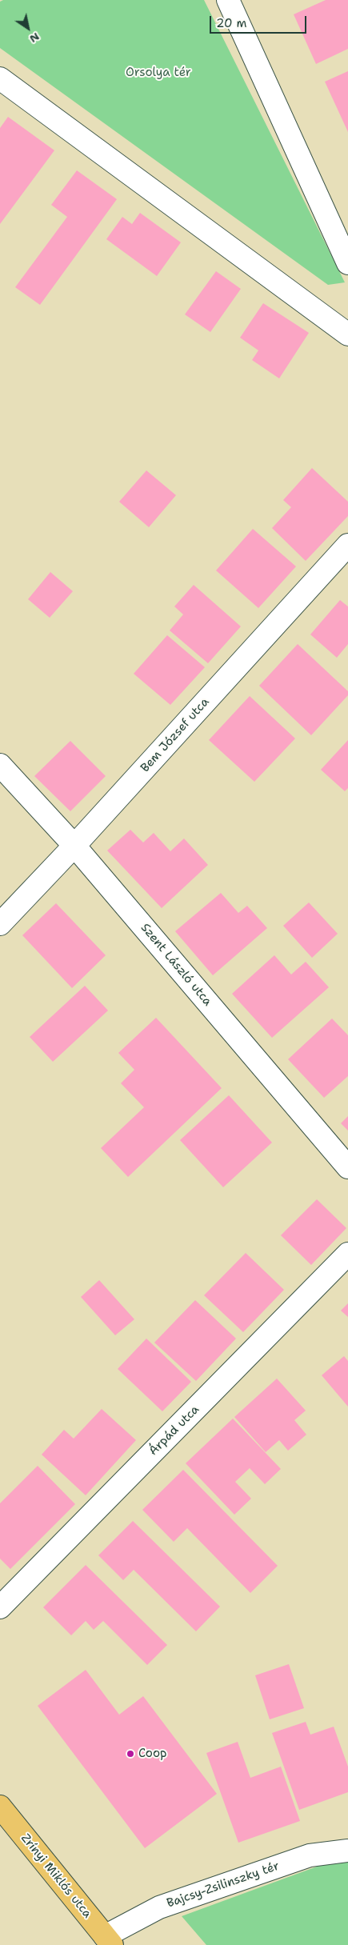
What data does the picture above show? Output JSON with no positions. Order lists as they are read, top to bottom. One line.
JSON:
{"streets":{"main road":["Zrínyi Miklós utca"],"street":["Bem József utca","Szent László utca","Árpád utca","Bajcsy-Zsilinszky tér"]},"crossings":[["Bem József utca","Szent László utca"],["Zrínyi Miklós utca","Bajcsy-Zsilinszky tér"]],"parks":["Orsolya tér"],"places":["Coop"],"scale_bar":"20 m","north":"bottom right"}
